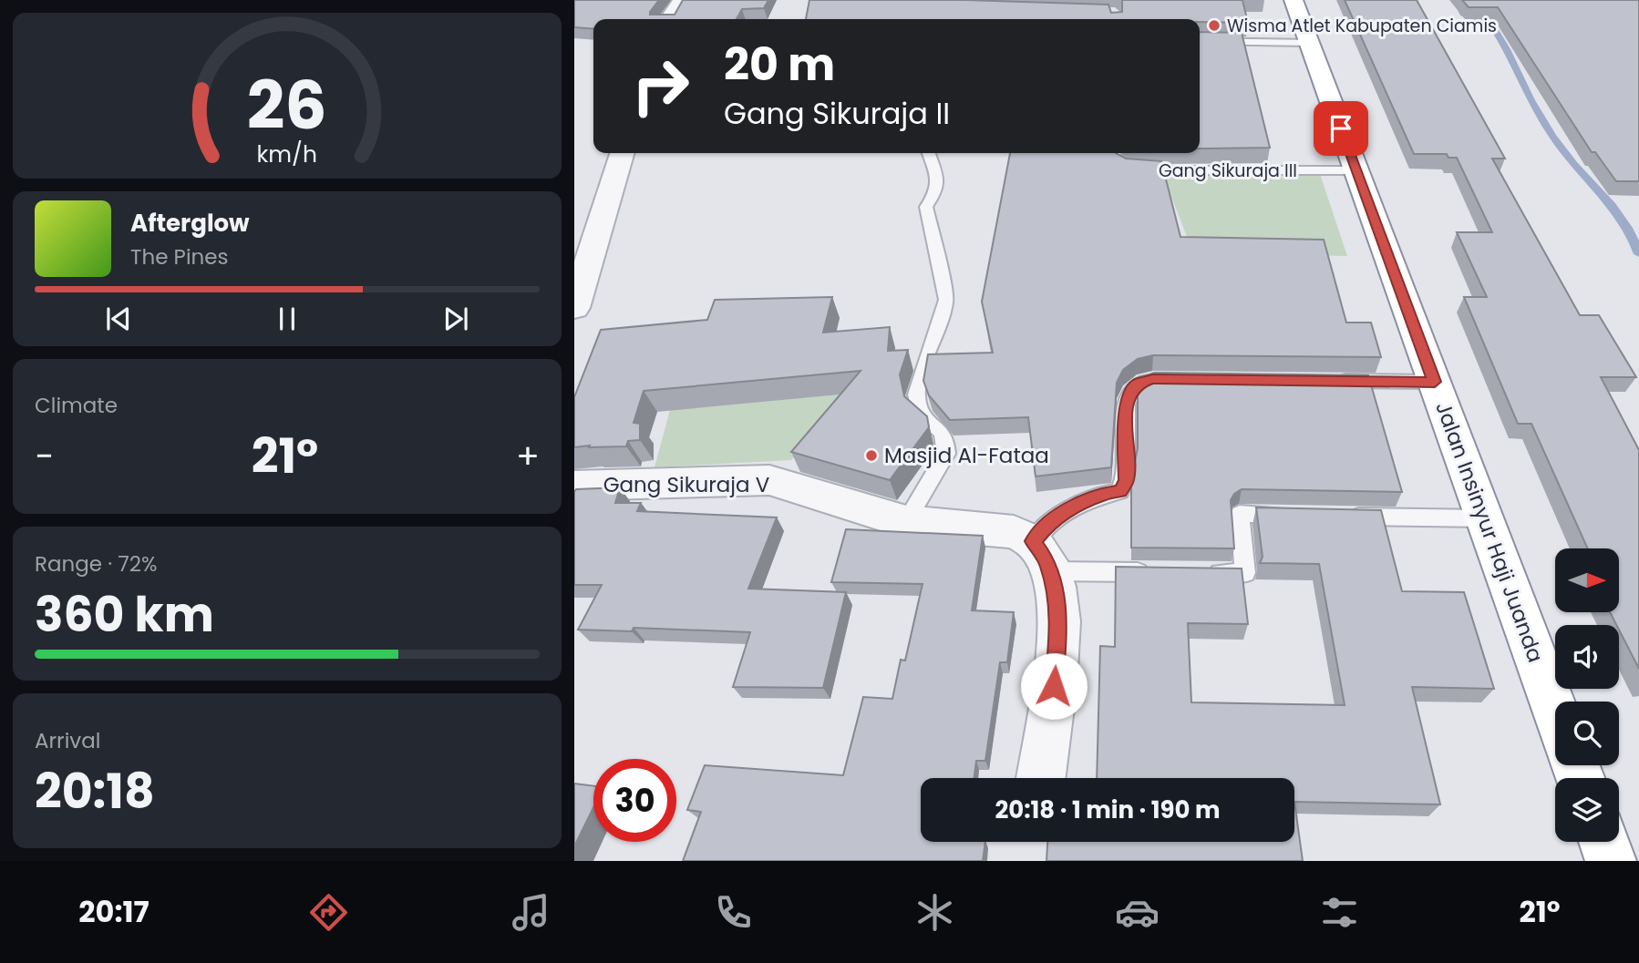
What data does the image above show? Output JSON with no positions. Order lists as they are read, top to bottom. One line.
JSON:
{"streets":{"highway":["Jalan Insinyur Haji Juanda"],"street":["Gang Sikuraja V"],"lane":["Gang Sikuraja III"]},"crossings":[["Gang Sikuraja III","Jalan Insinyur Haji Juanda"]],"places":["Wisma Atlet Kabupaten Ciamis","Masjid Al-Fataa"],"north":"right","page":{"turn":["20 m","Gang Sikuraja II"],"song":["Afterglow","The Pines"],"tile":["Climate",["Range · 72%","360 km"],["Arrival","20:18"]],"heat":["−","21°","+"],"limit":"30","trip":"20:18 · 1 min · 190 m","tabs":["20:17","21°"],"gauge":["26","km/h"]}}
